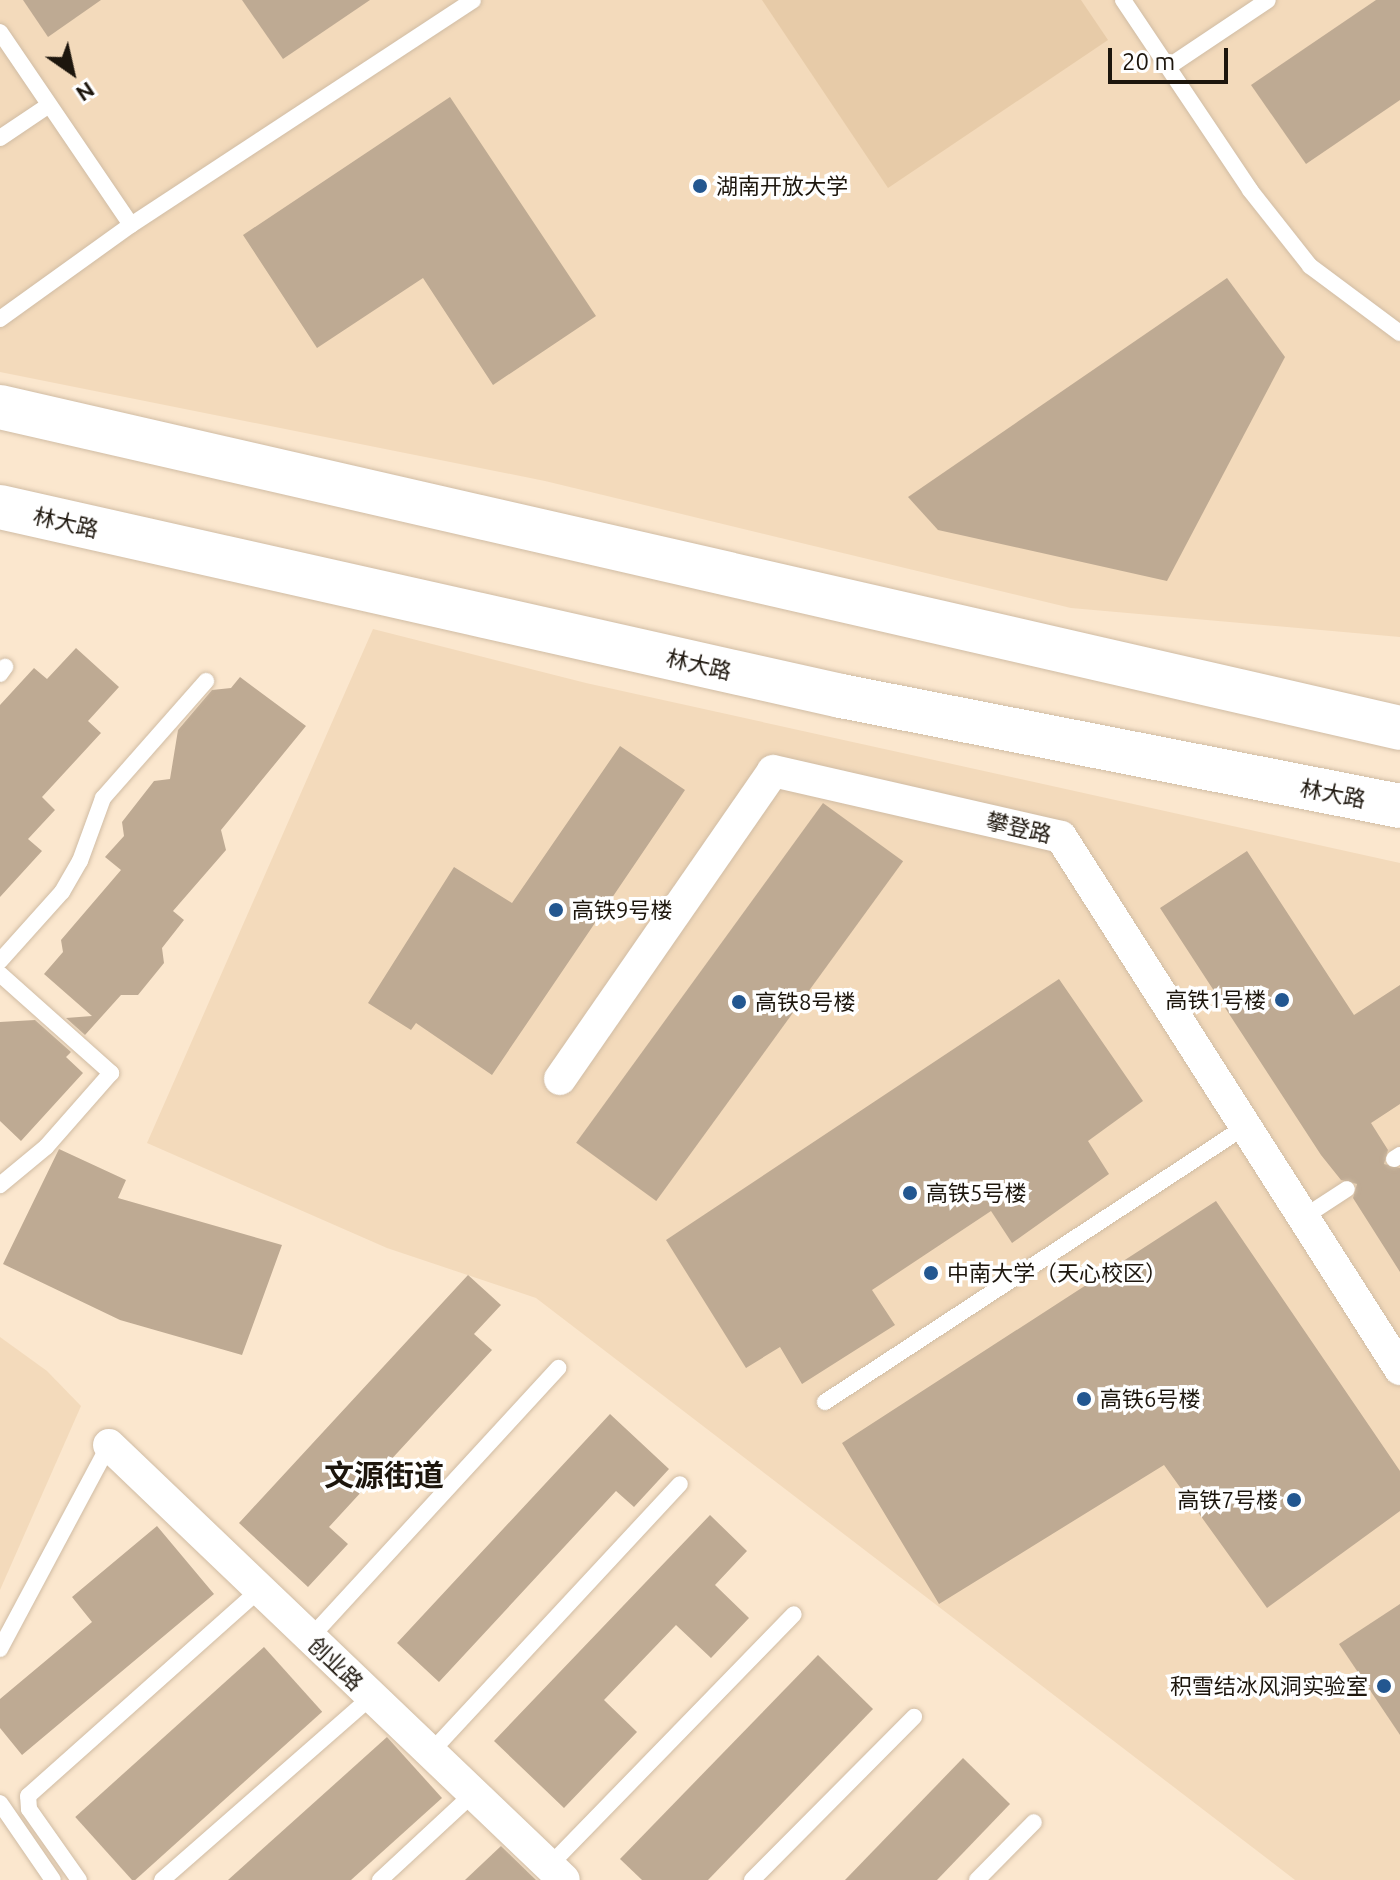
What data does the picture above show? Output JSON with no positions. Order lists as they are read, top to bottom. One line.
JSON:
{"streets":{"main road":["林大路"],"street":["攀登路","创业路"]},"districts":["文源街道"],"places":["湖南开放大学","高铁9号楼","高铁1号楼","高铁8号楼","高铁5号楼","中南大学（天心校区）","高铁6号楼","高铁7号楼","积雪结冰风洞实验室"],"scale_bar":"20 m","north":"bottom right"}
